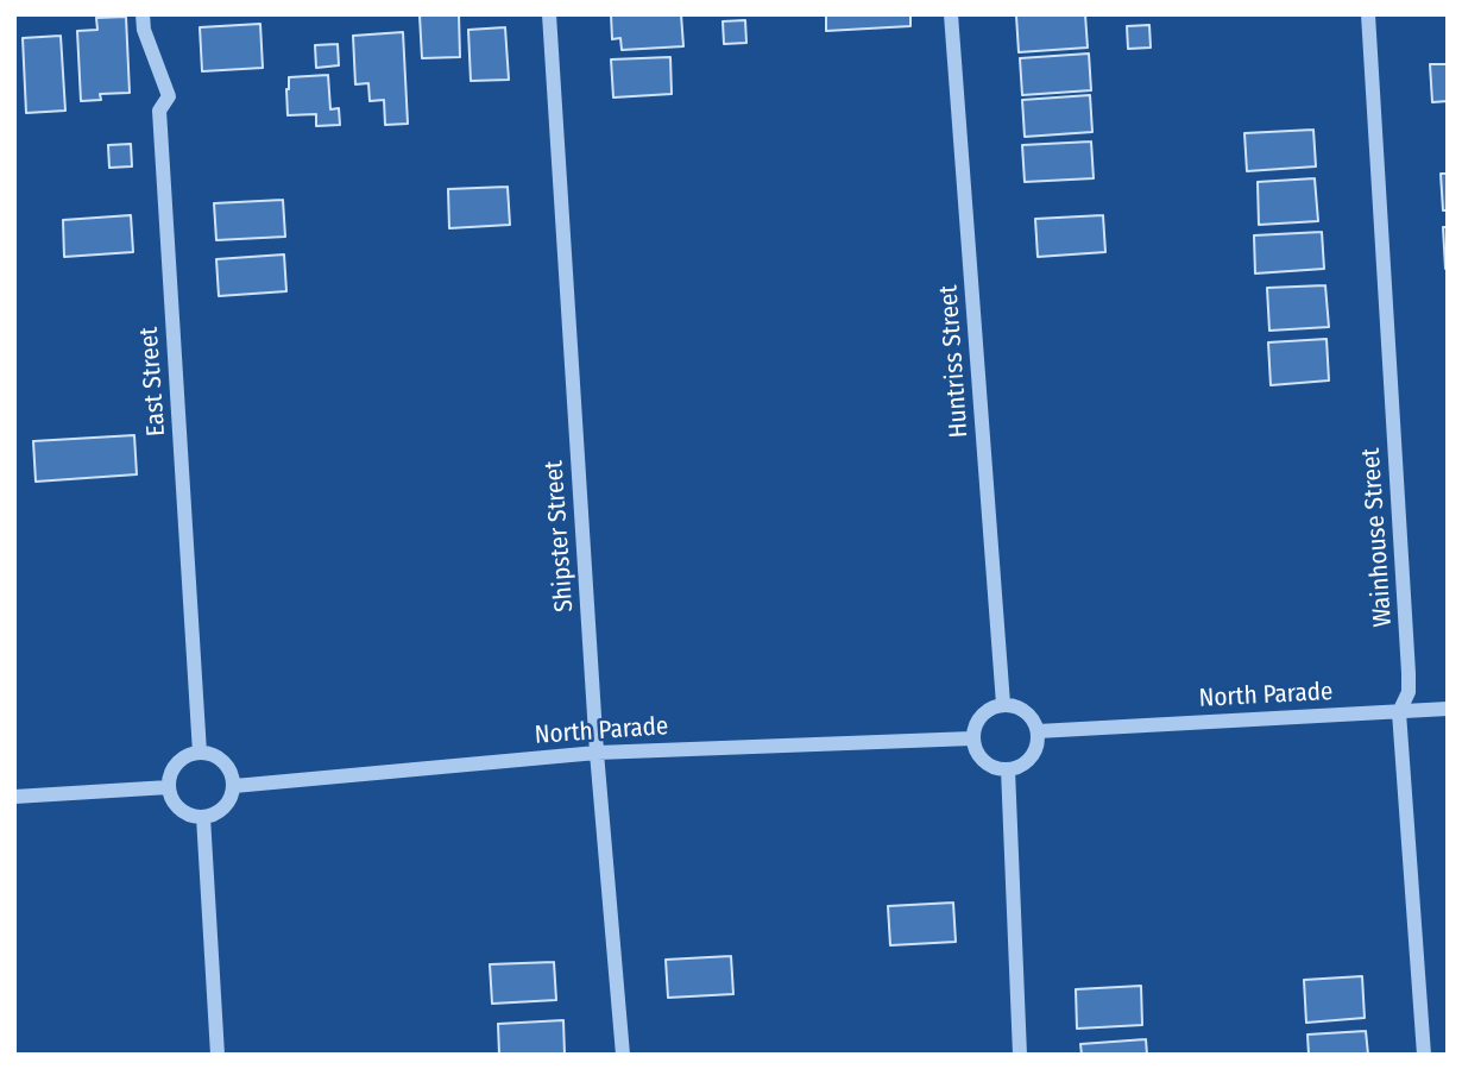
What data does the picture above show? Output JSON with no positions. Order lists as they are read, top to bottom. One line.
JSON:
{"streets":{"street":["Huntriss Street","East Street","Shipster Street","Wainhouse Street","North Parade"]},"crossings":[["Huntriss Street","North Parade"],["East Street","North Parade"],["Shipster Street","North Parade"],["Wainhouse Street","North Parade"]]}
